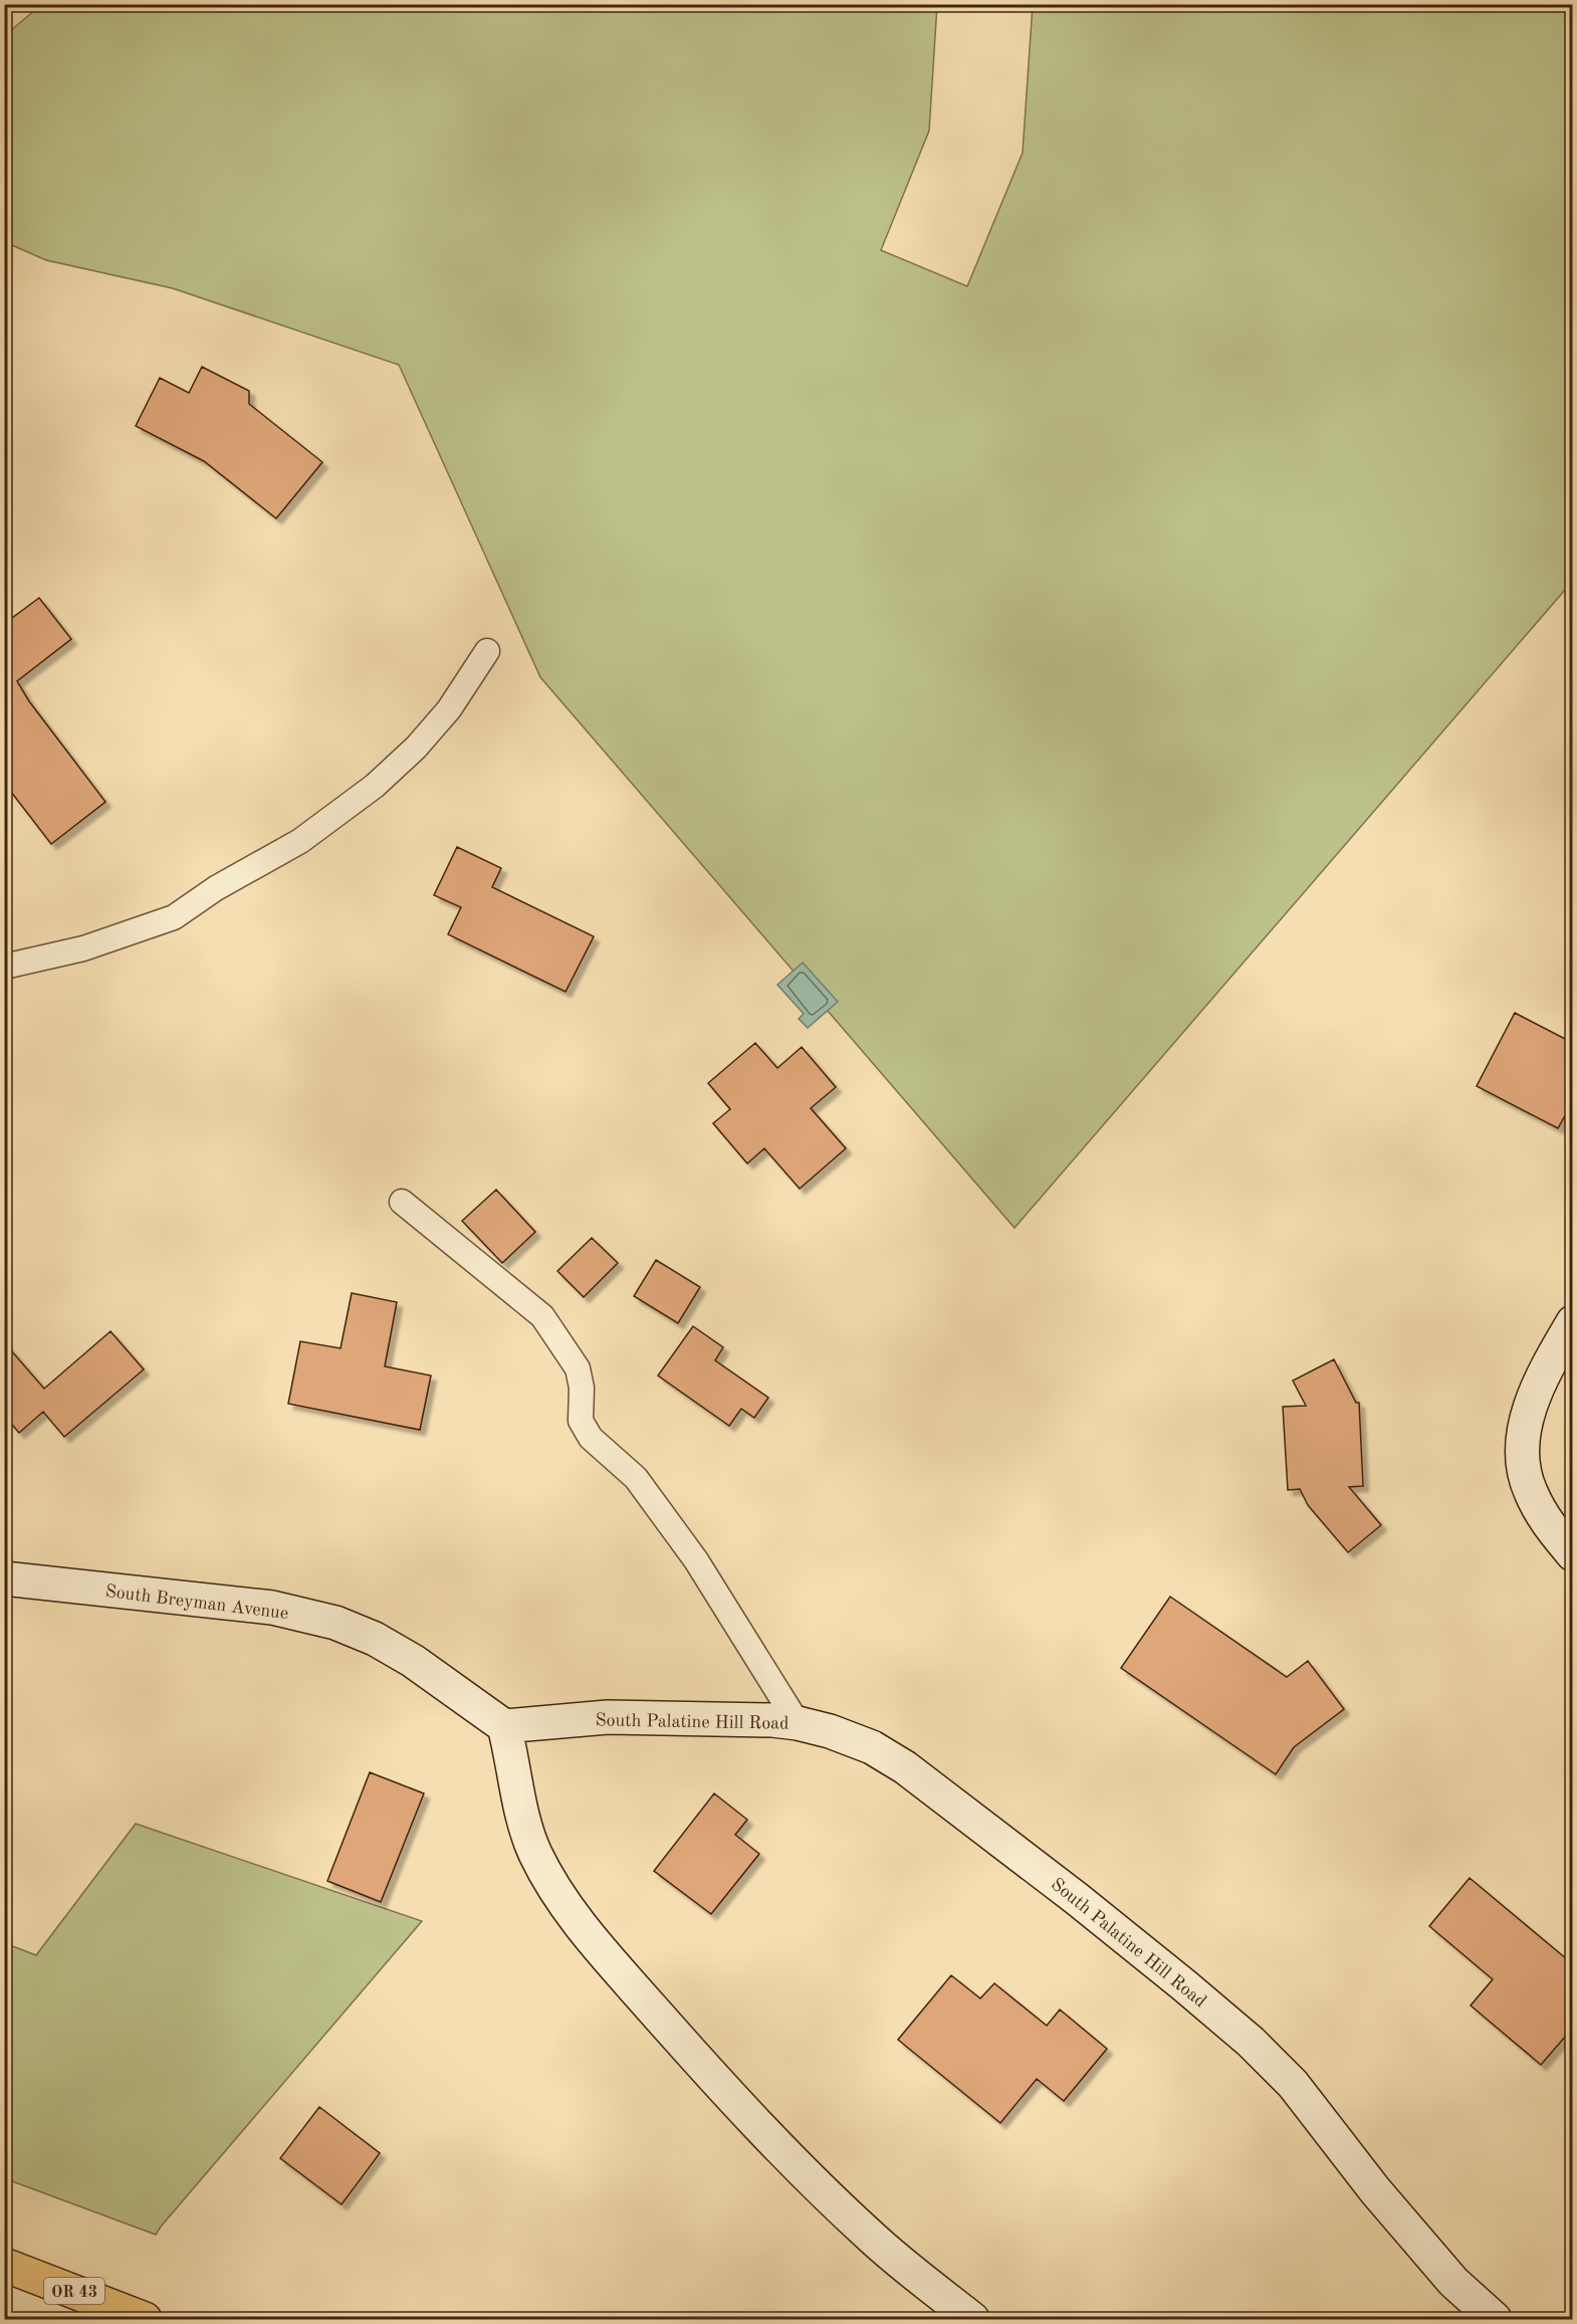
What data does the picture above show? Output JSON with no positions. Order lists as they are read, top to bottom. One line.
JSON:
{"streets":{"main road":["OR 43"],"street":["South Breyman Avenue","South Palatine Hill Road"]},"crossings":[["South Breyman Avenue","South Palatine Hill Road"]]}
